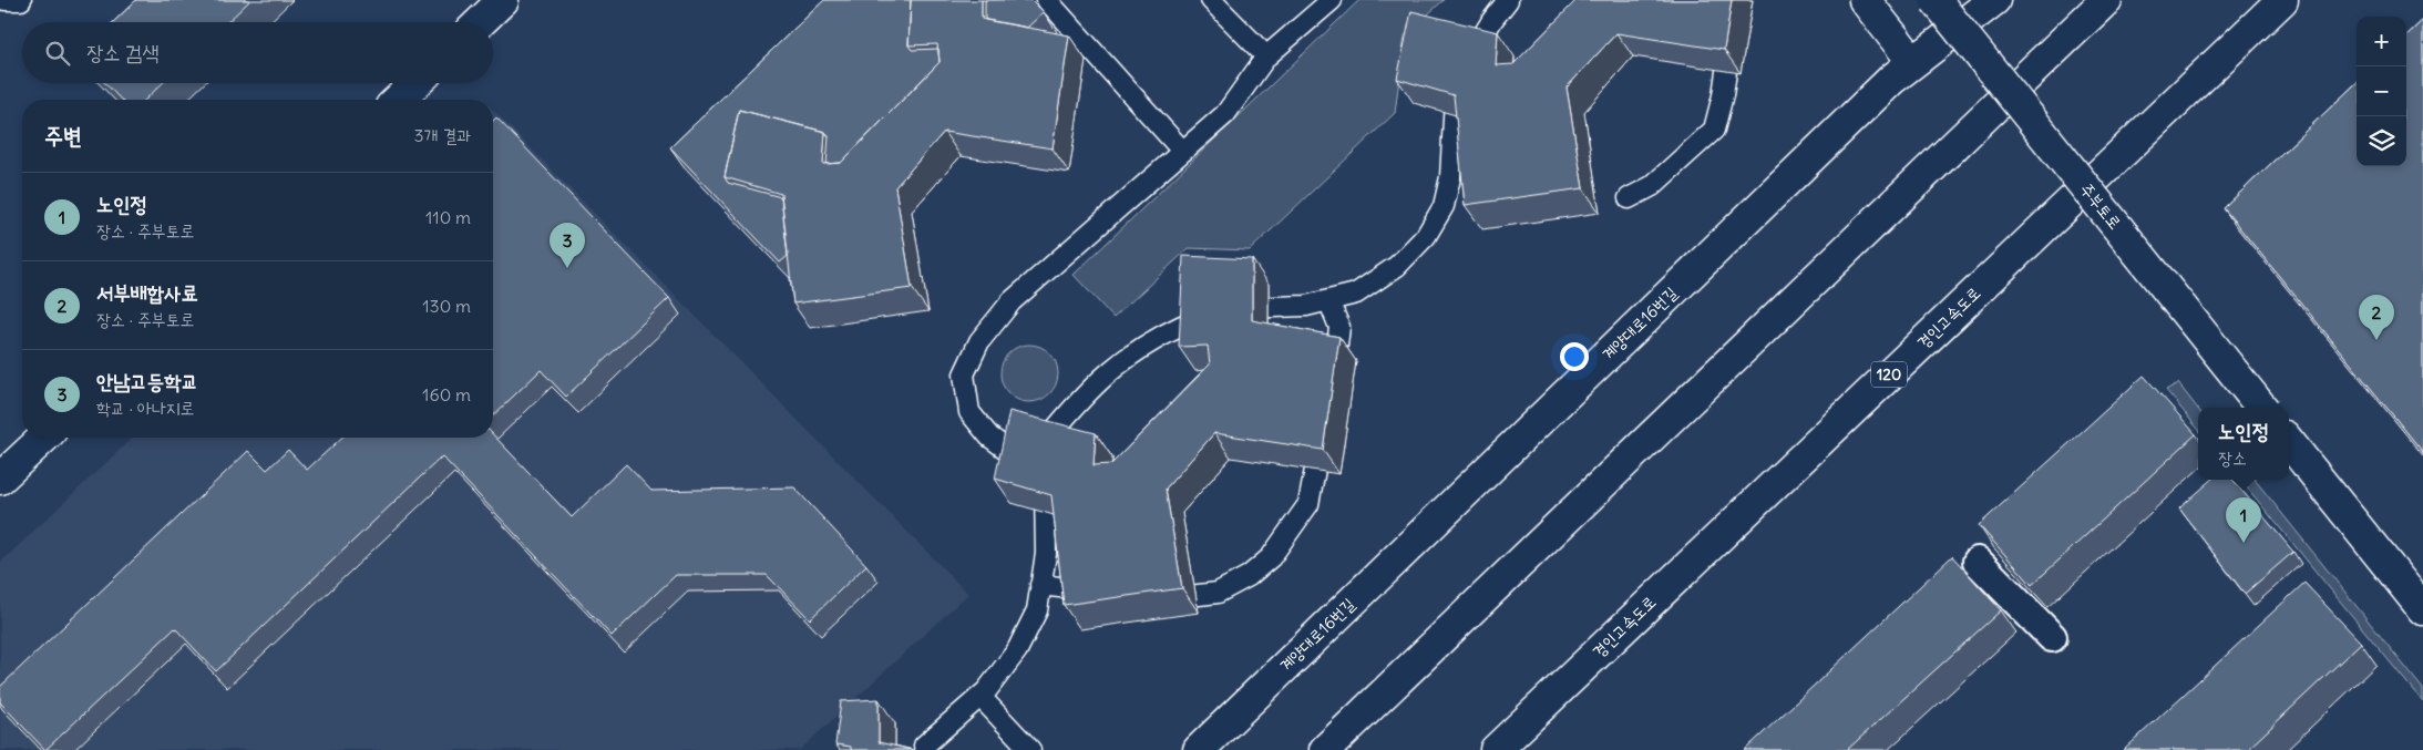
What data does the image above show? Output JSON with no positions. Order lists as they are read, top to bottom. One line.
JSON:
{"streets":{"main road":["주부토로","경인고속도로","계양대로16번길","120"]},"page":{"map_buttons":["+","−"],"search":"장소 검색","heading":["주변","3개 결과"],"list":[{"mark":"1","name":"노인정","note":"장소 · 주부토로","value":"110 m"},{"mark":"2","name":"서부배합사료","note":"장소 · 주부토로","value":"130 m"},{"mark":"3","name":"안남고등학교","note":"학교 · 아나지로","value":"160 m"}],"pins":["3","2","1"],"popup":["노인정","장소"]}}
